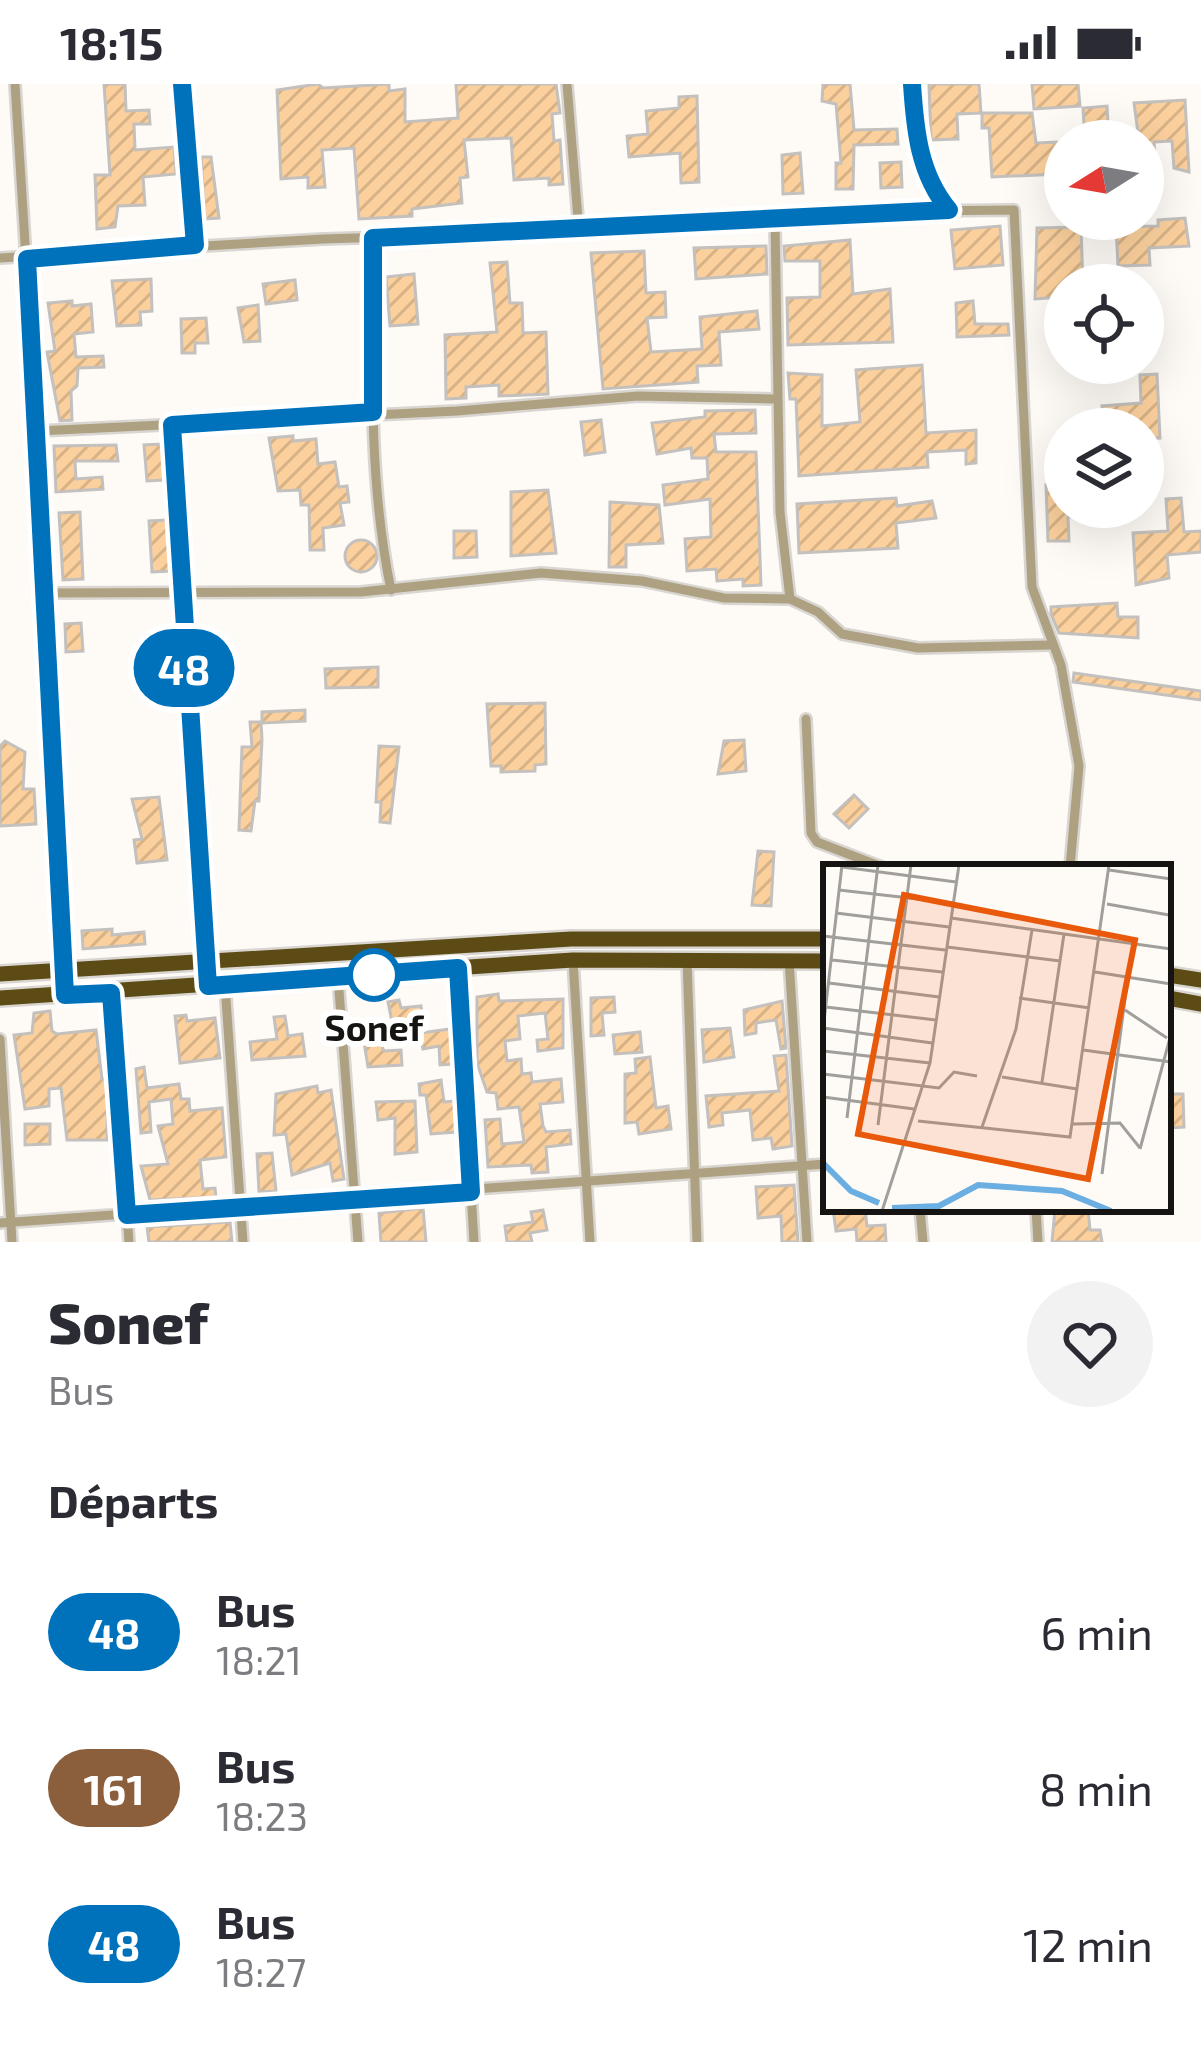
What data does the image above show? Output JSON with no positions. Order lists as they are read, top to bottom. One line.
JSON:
{"places":["Sonef"],"lines":["bus line 48"],"north":"left","page":{"status":"18:15","on_map":"48","heading":[["Sonef","Bus"],"Départs"],"list":[{"mark":"48","name":"Bus","note":"18:21","value":"6 min"},{"mark":"161","name":"Bus","note":"18:23","value":"8 min"},{"mark":"48","name":"Bus","note":"18:27","value":"12 min"}]}}
